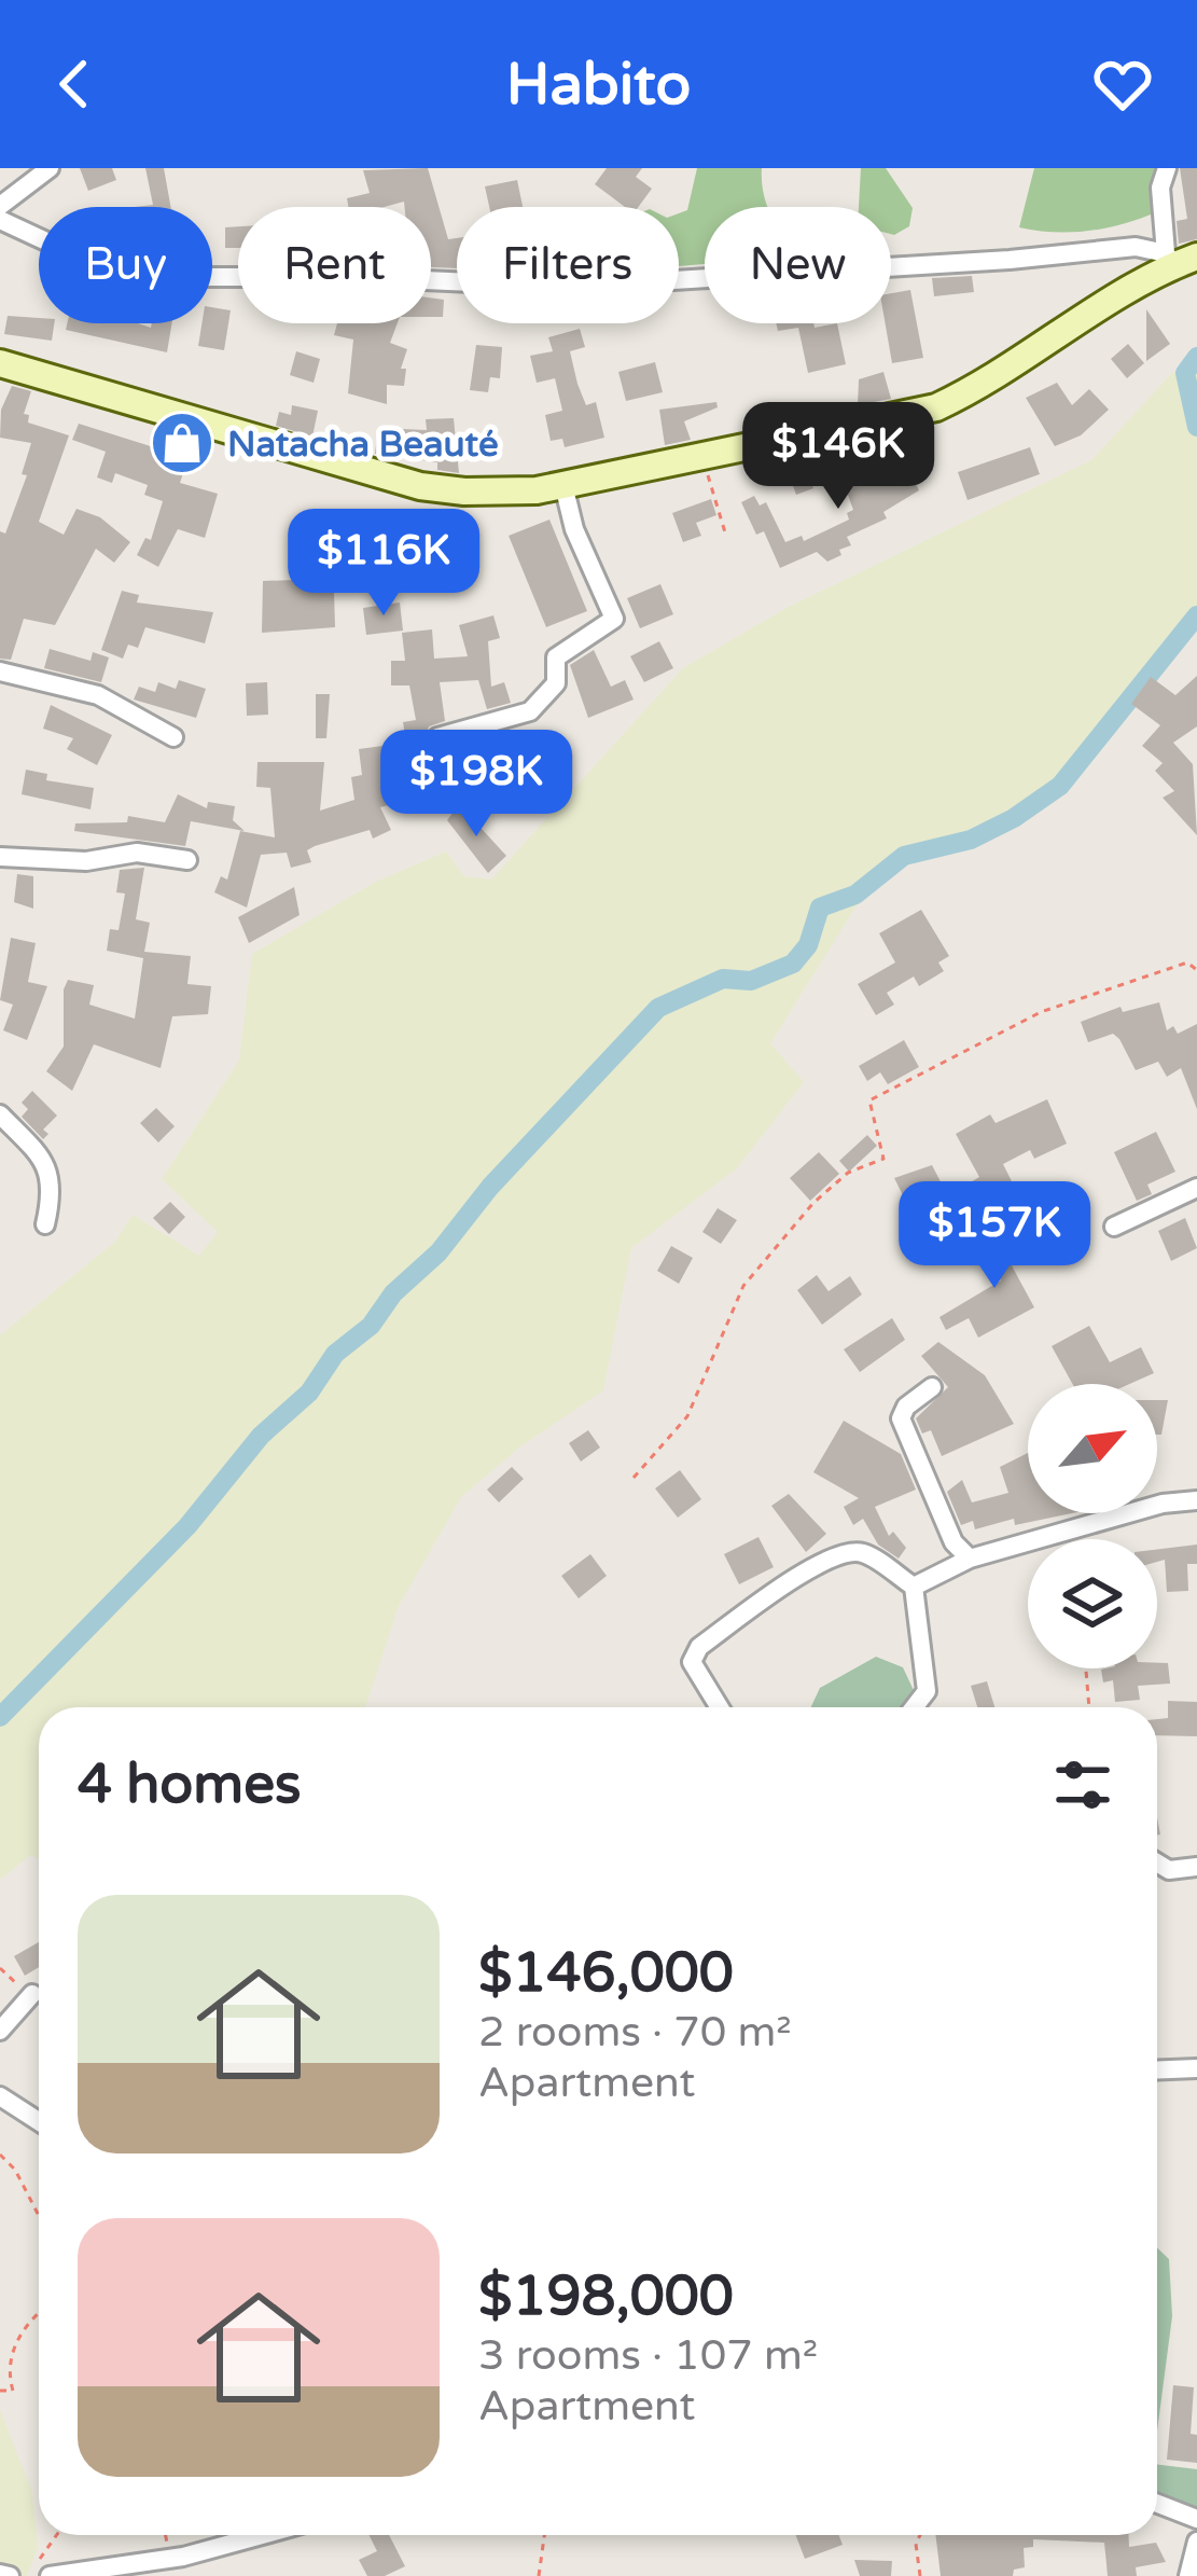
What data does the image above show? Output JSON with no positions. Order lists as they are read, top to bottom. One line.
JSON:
{"places":{"shop":["Natacha Beauté"]},"north":"top right","page":{"header":"Habito","chip":["Buy","Rent","Filters","New"],"price":["$146K","$116K","$198K","$157K"],"heading":"4 homes","list":[{"name":"$146,000","note":"2 rooms · 70 m² · Apartment"},{"name":"$198,000","note":"3 rooms · 107 m² · Apartment"}]}}
